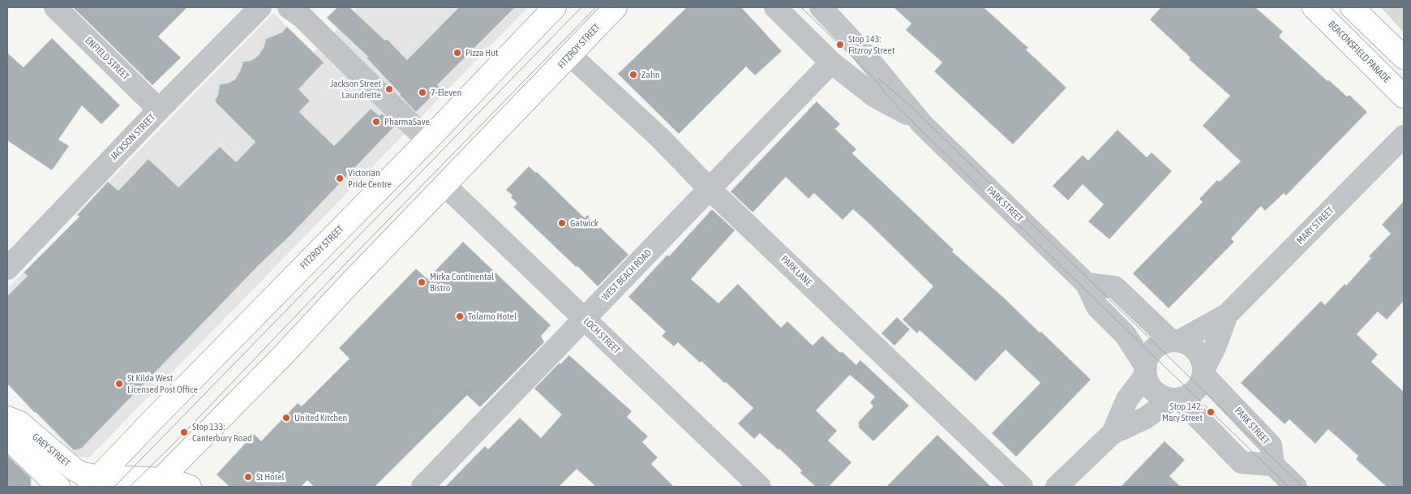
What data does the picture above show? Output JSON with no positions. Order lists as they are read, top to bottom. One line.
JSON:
{"streets":{"main road":["FITZROY STREET","BEACONSFIELD PARADE","GREY STREET"],"street":["ENFIELD STREET","JACKSON STREET","PARK STREET","MARY STREET","PARK LANE","WEST BEACH ROAD","LOCH STREET"]},"crossings":[["FITZROY STREET","PARK LANE"],["FITZROY STREET","LOCH STREET"],["FITZROY STREET","GREY STREET"],["ENFIELD STREET","JACKSON STREET"],["PARK STREET","MARY STREET"],["PARK STREET","WEST BEACH ROAD"],["PARK LANE","WEST BEACH ROAD"],["WEST BEACH ROAD","LOCH STREET"]],"places":["Stop 143: Fitzroy Street","Pizza Hut","Zahn","Jackson Street Laundrette","7-Eleven","PharmaSave","Victorian Pride Centre","Gatwick","Mirka Continental Bistro","Tolarno Hotel","St Kilda West Licensed Post Office","Stop 142: Mary Street","United Kitchen","Stop 133: Canterbury Road","St Hotel"]}
